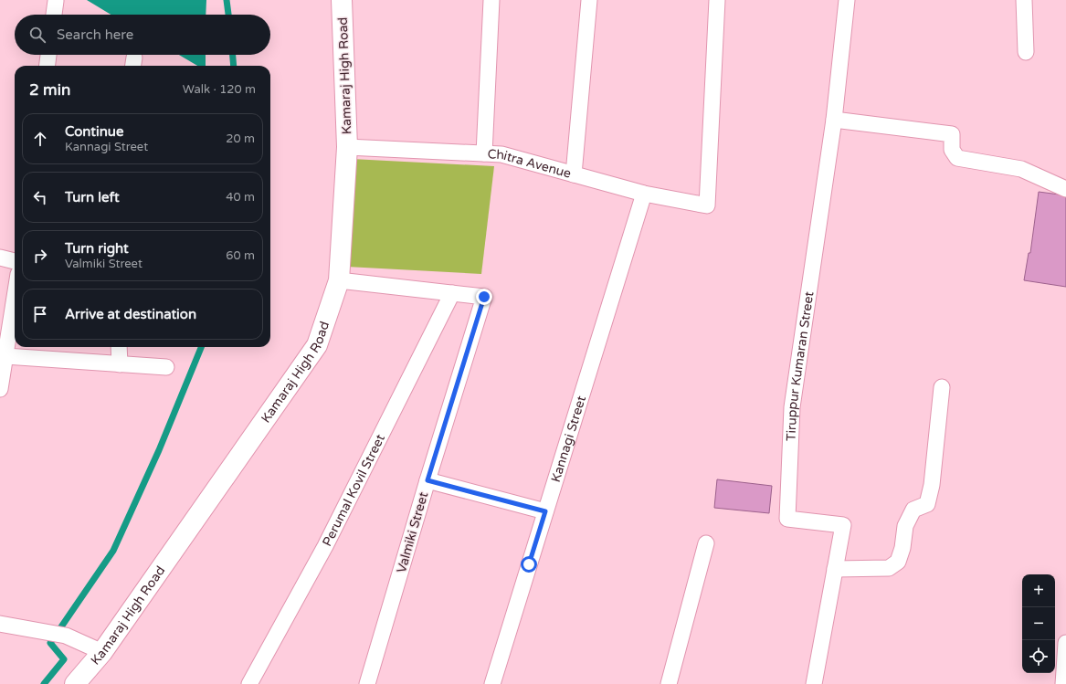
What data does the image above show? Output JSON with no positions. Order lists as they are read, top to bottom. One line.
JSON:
{"streets":{"street":["Kamaraj High Road","Chitra Avenue","Tiruppur Kumaran Street","Kannagi Street","Perumal Kovil Street","Valmiki Street"]},"crossings":[["Kamaraj High Road","Chitra Avenue"],["Chitra Avenue","Kannagi Street"],["Perumal Kovil Street","Valmiki Street"]],"page":{"search":"Search here","heading":["2 min","Walk · 120 m"],"list":[["Continue","Kannagi Street","20 m"],["Turn left","40 m"],["Turn right","Valmiki Street","60 m"],"Arrive at destination"],"map_buttons":["+","−"]}}
